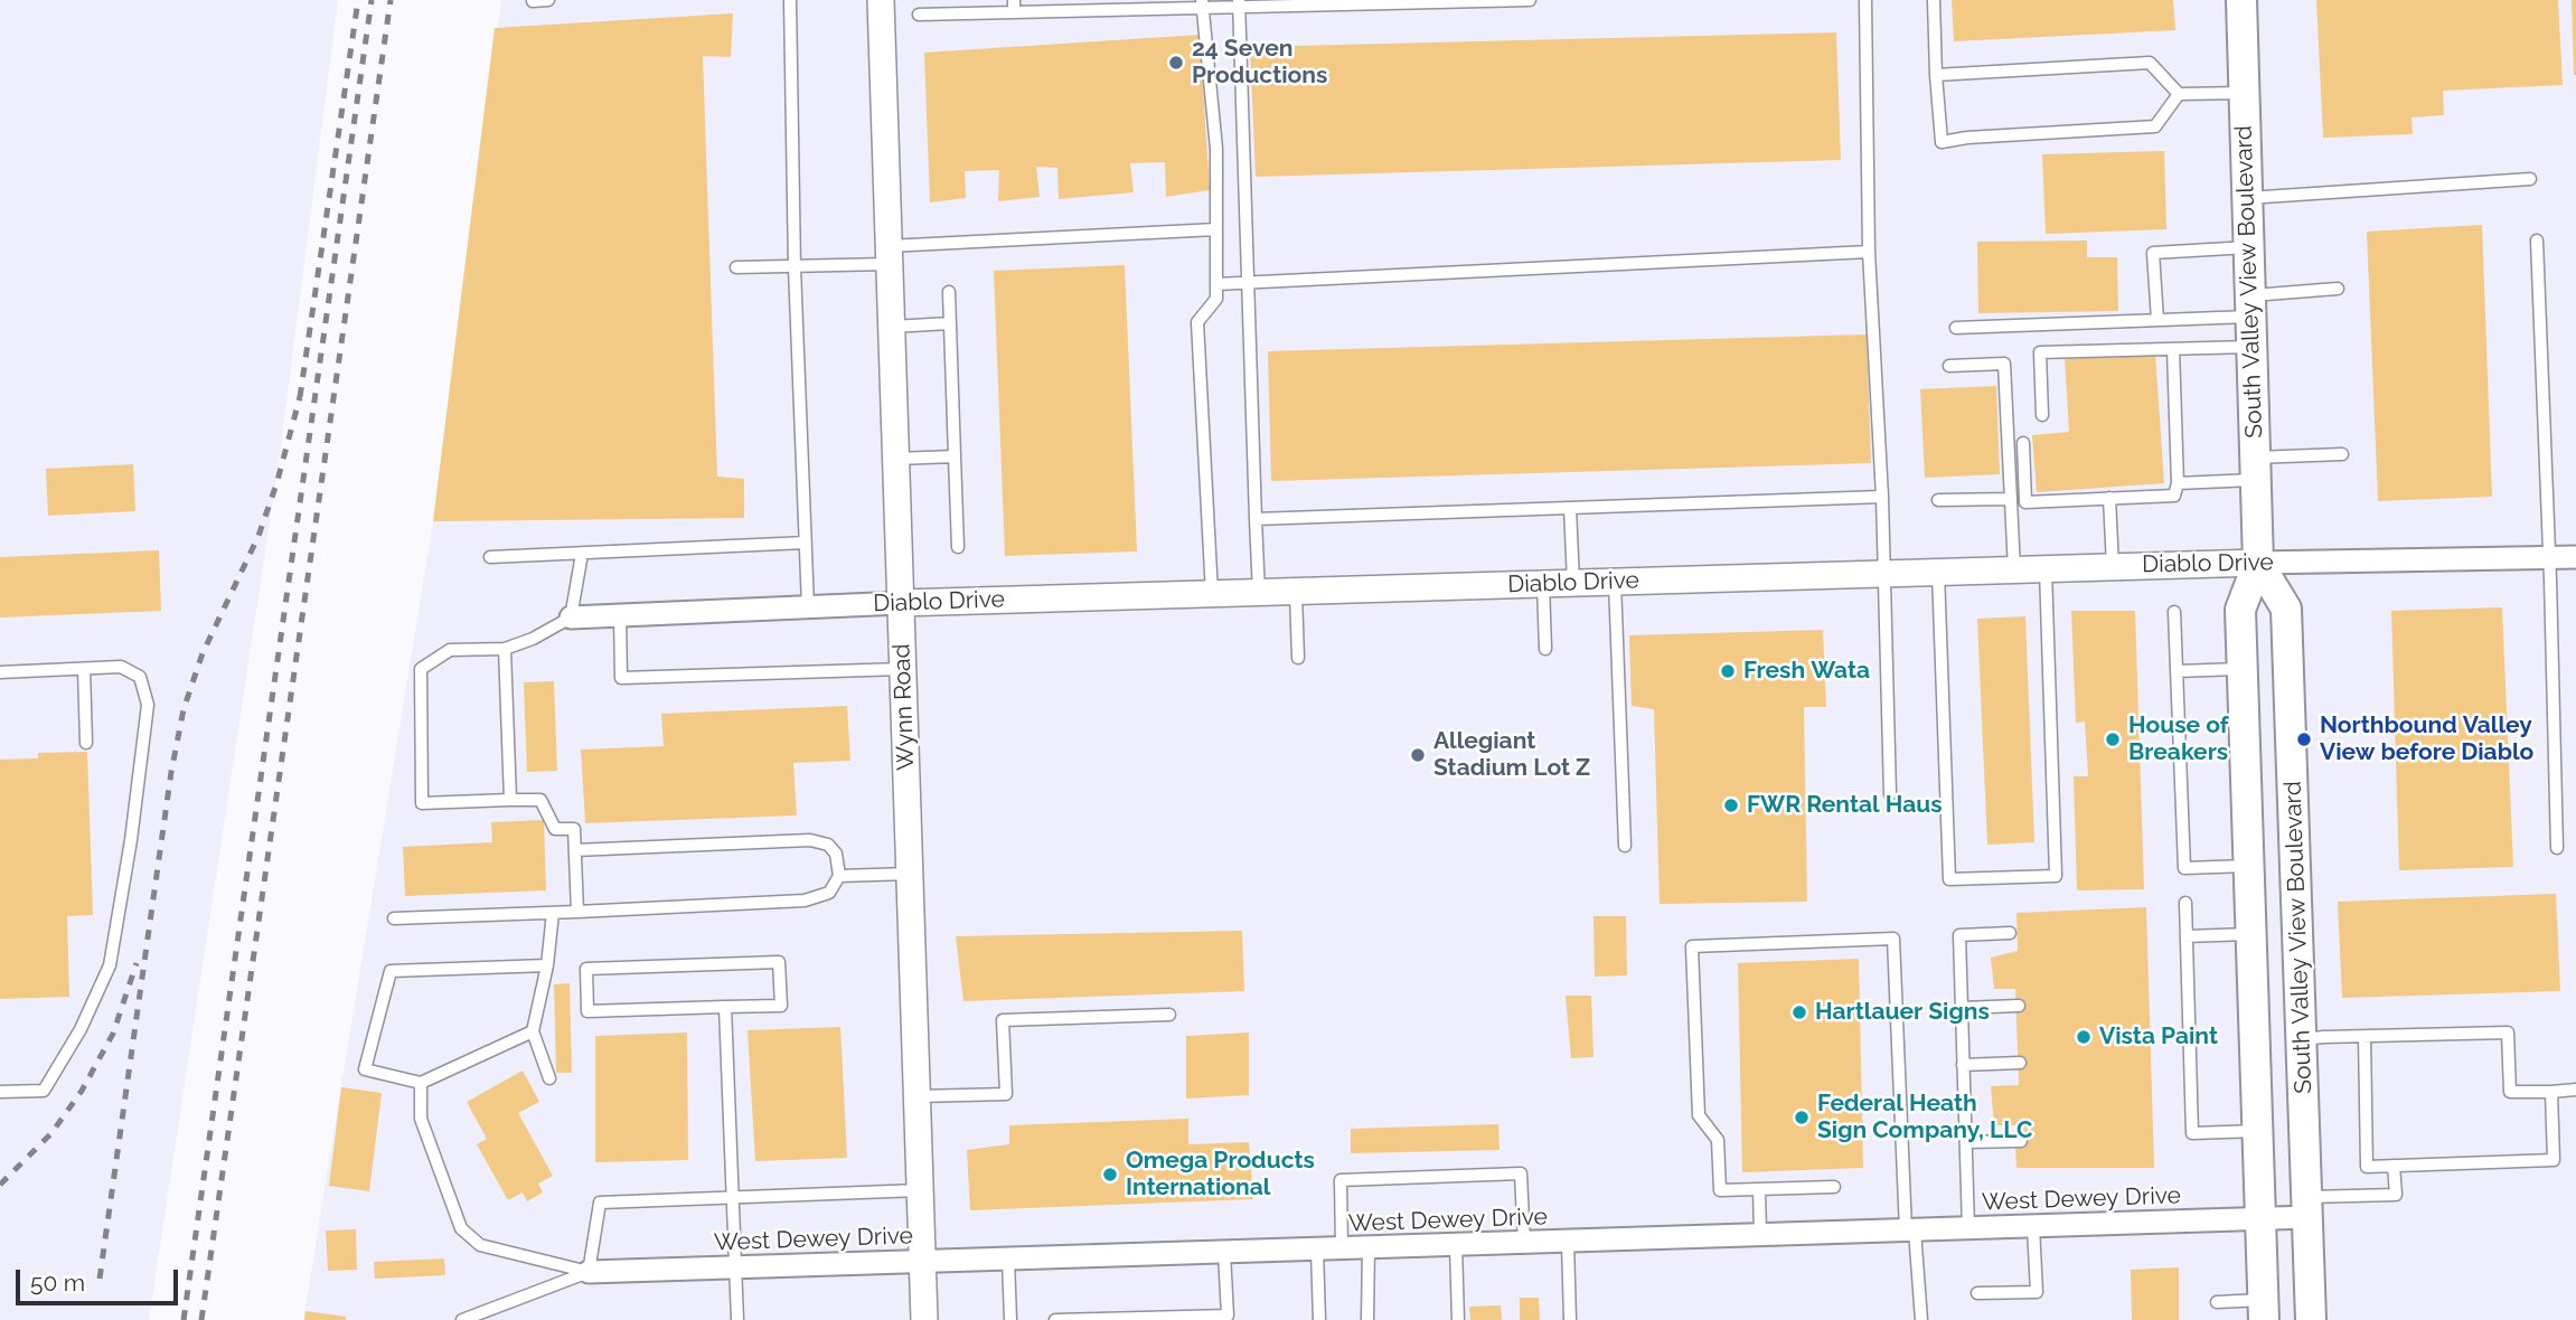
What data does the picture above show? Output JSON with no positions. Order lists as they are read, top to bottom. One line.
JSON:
{"streets":{"main road":["South Valley View Boulevard"],"street":["Diablo Drive","Wynn Road","West Dewey Drive"]},"crossings":[["South Valley View Boulevard","Diablo Drive"],["South Valley View Boulevard","West Dewey Drive"],["Diablo Drive","Wynn Road"],["Wynn Road","West Dewey Drive"]],"places":["24 Seven Productions","Fresh Wata","House of Breakers","Northbound Valley View before Diablo","Allegiant Stadium Lot Z","FWR Rental Haus","Hartlauer Signs","Vista Paint","Federal Heath Sign Company, LLC","Omega Products International"],"scale_bar":"50 m"}
